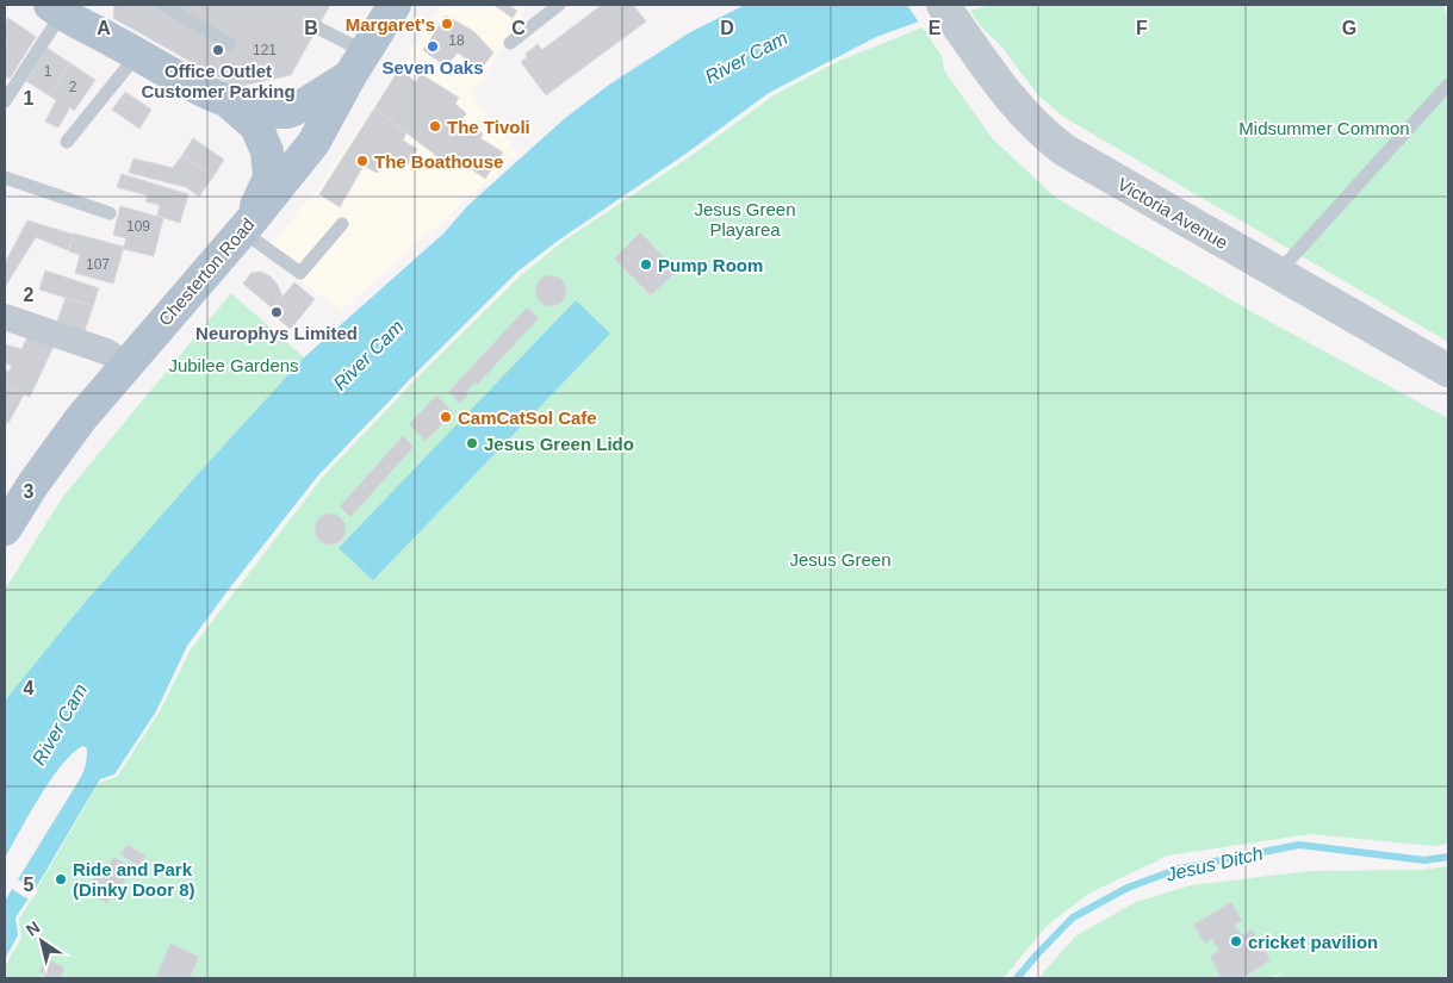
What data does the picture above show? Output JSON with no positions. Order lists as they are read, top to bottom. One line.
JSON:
{"streets":{"main road":["Chesterton Road"],"street":["Victoria Avenue"]},"water":["River Cam","Jesus Ditch"],"parks":["Midsummer Common","Jesus Green Playarea","Jubilee Gardens","Jesus Green"],"places":["Margaret's","Seven Oaks","Office Outlet Customer Parking","The Tivoli","The Boathouse","Pump Room","Neurophys Limited","CamCatSol Cafe","Jesus Green Lido","Ride and Park (Dinky Door 8)","cricket pavilion"],"house_numbers":["18","121","1","2","109","107"],"north":"top left","grid":{"columns":["A","B","C","D","E","F","G"],"rows":["1","2","3","4","5"]}}
